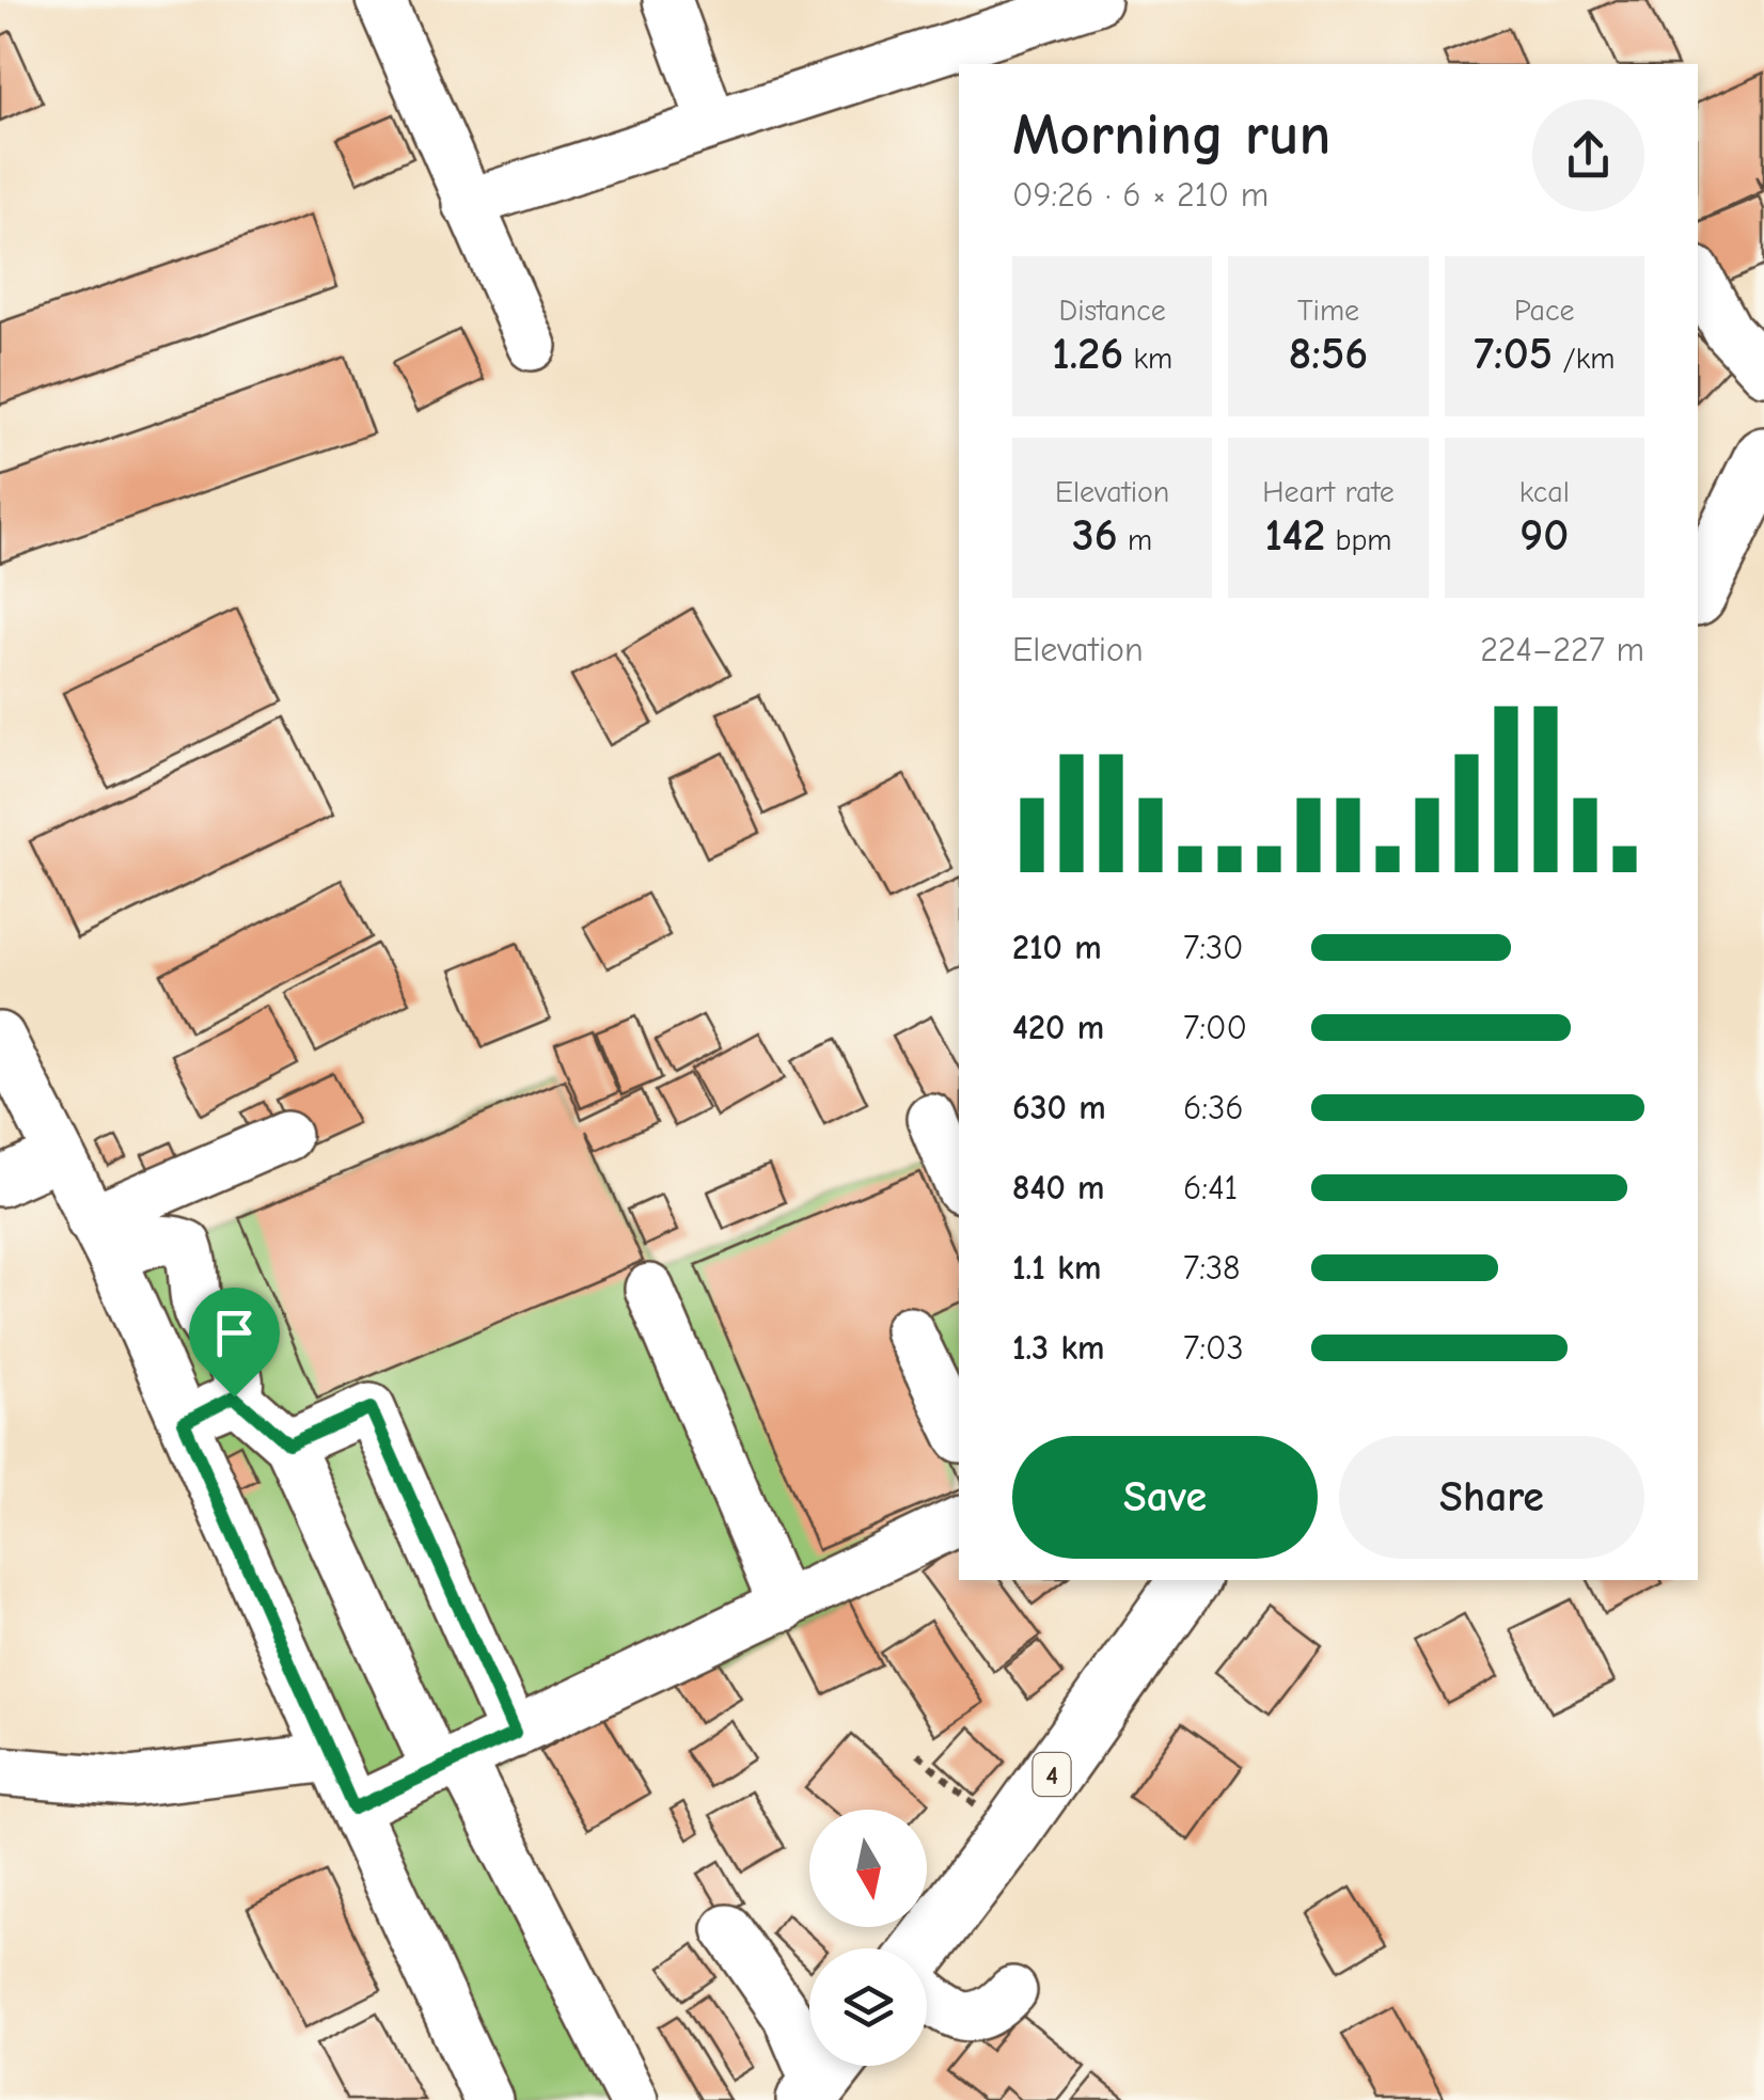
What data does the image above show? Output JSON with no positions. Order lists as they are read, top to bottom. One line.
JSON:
{"streets":{"highway":["4"]},"north":"bottom","page":{"heading":["Morning run","09:26 · 6 × 210 m"],"stats":[["Distance","1.26 km"],["Time","8:56"],["Pace","7:05 /km"],["Elevation","36 m"],["Heart rate","142 bpm"],["kcal","90"]],"chart":["Elevation","224–227 m"],"list":[{"name":"210 m","note":"7:30"},{"name":"420 m","note":"7:00"},{"name":"630 m","note":"6:36"},{"name":"840 m","note":"6:41"},{"name":"1.1 km","note":"7:38"},{"name":"1.3 km","note":"7:03"}],"buttons":["Save","Share"]}}
